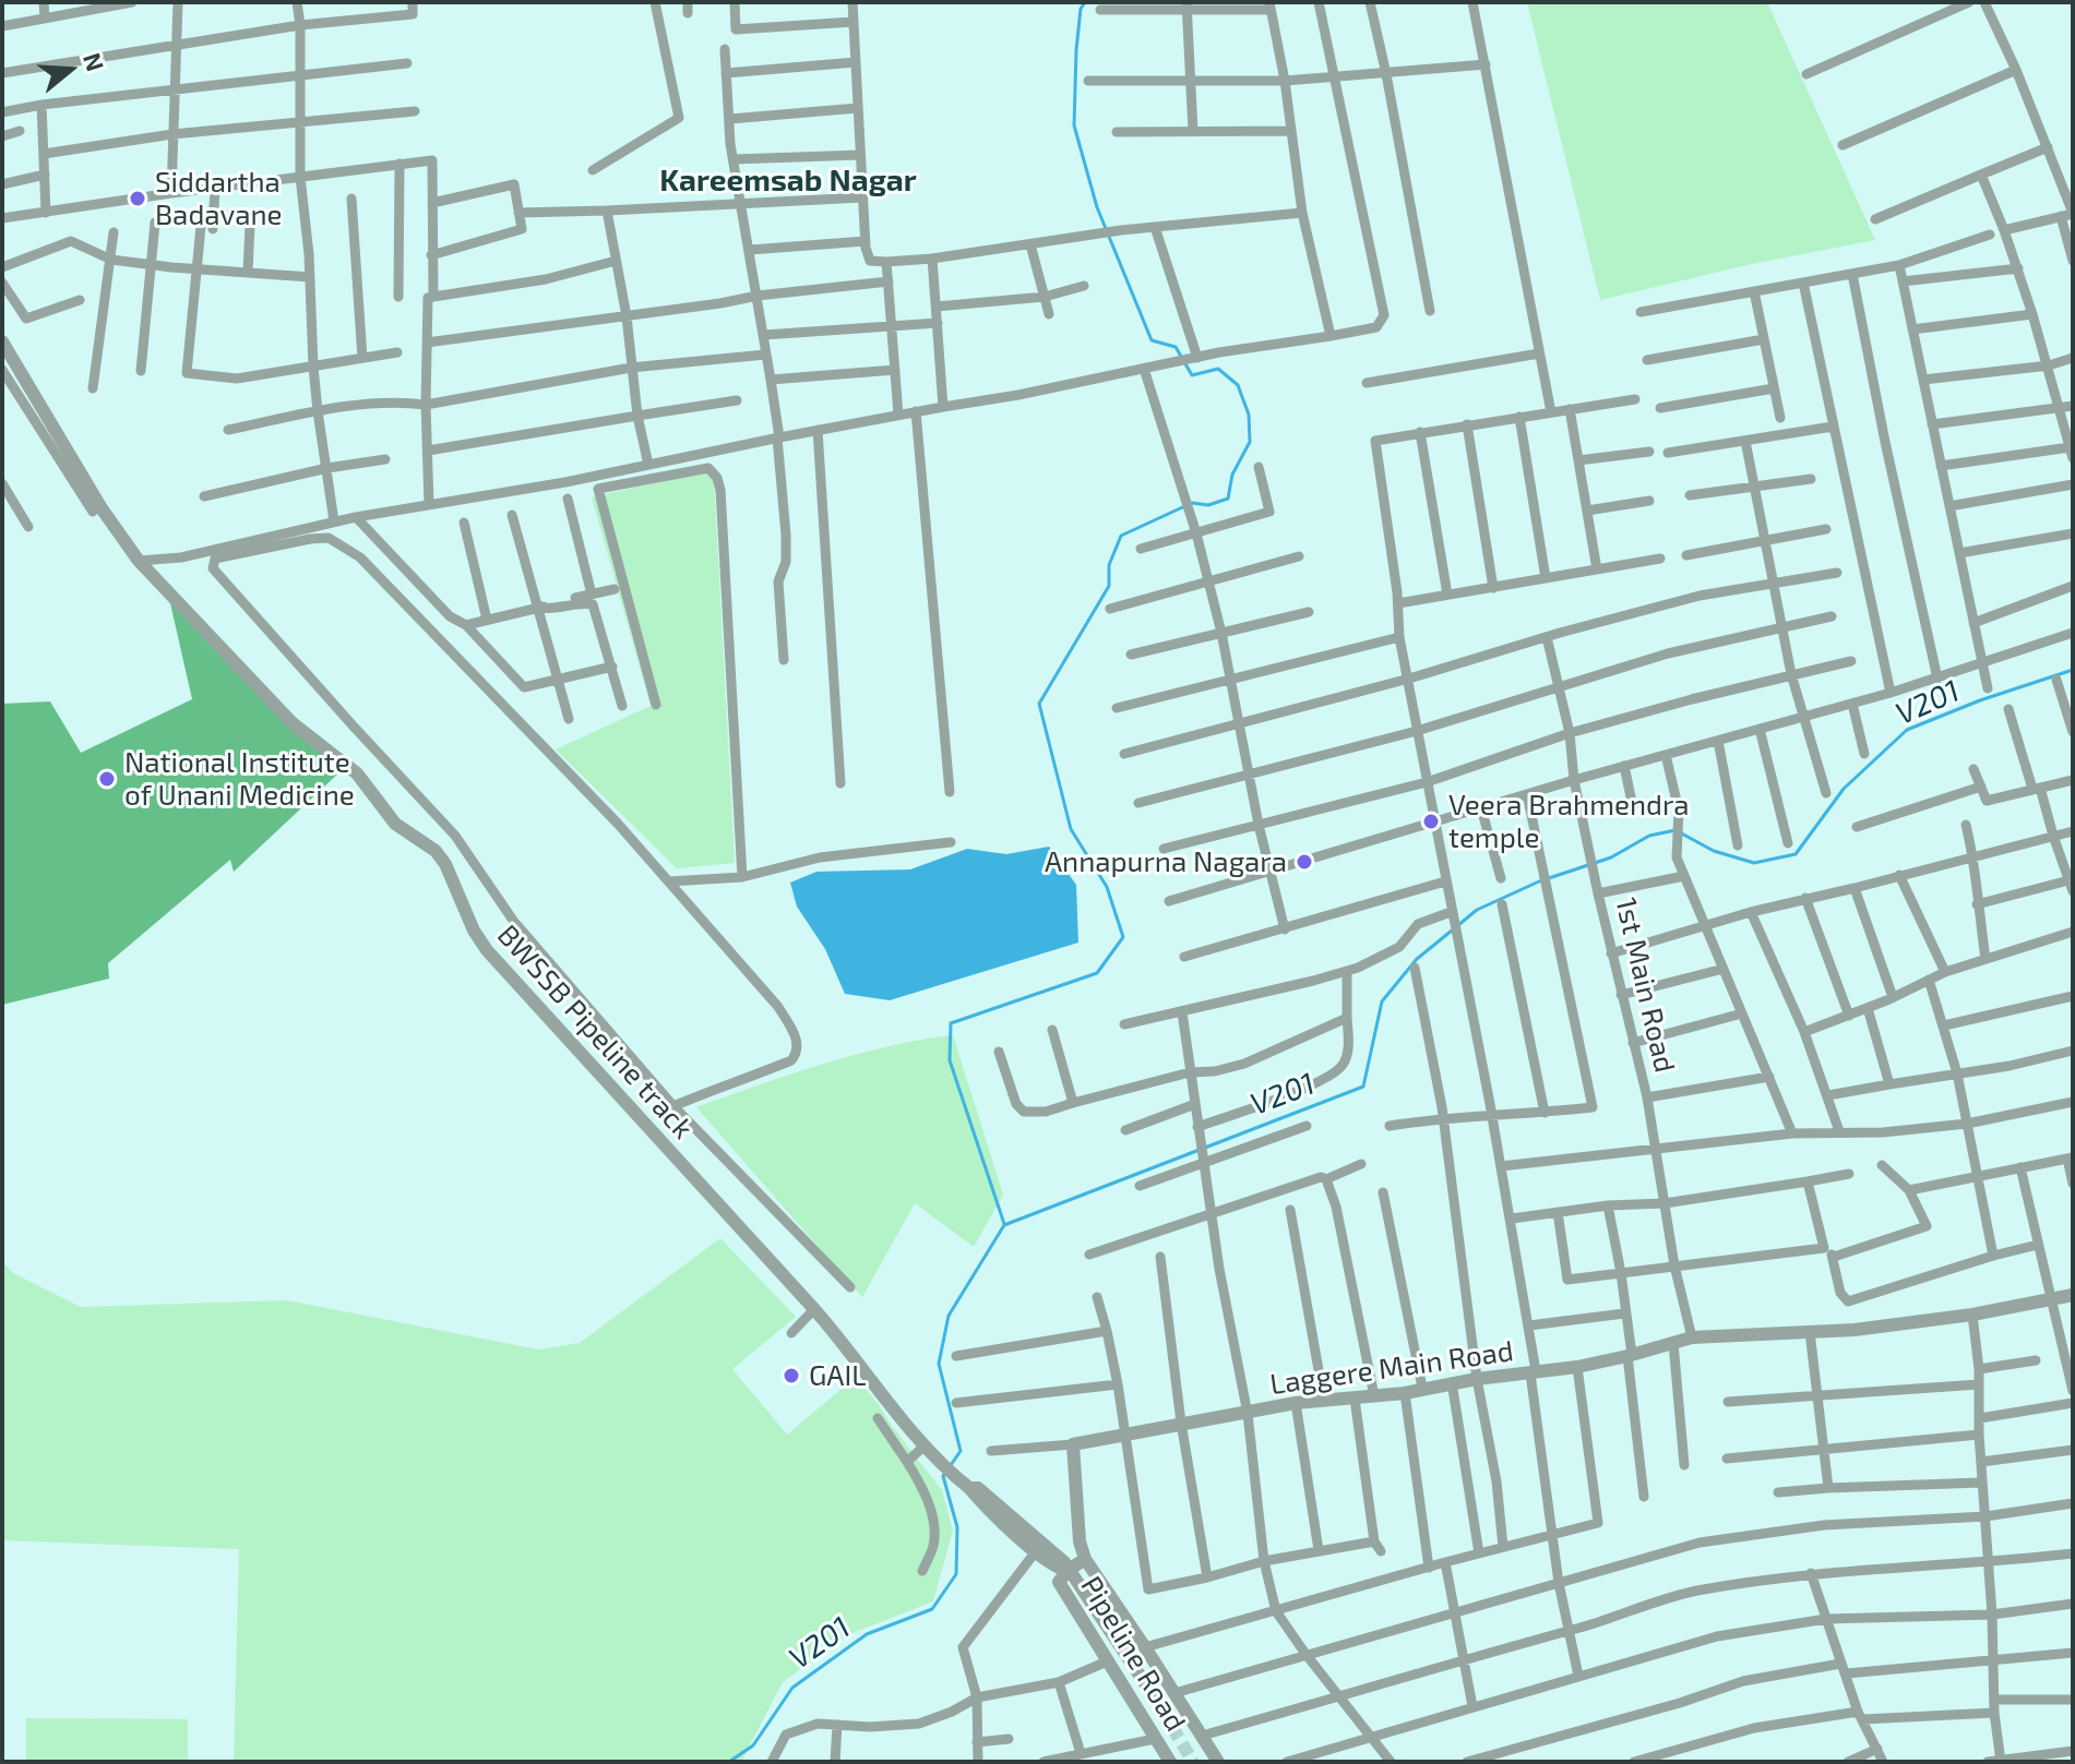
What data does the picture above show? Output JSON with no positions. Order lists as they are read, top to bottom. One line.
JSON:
{"streets":{"street":["1st Main Road","BWSSB Pipeline track","Laggere Main Road","Pipeline Road"]},"crossings":[["1st Main Road","Laggere Main Road"],["BWSSB Pipeline track","Pipeline Road"]],"districts":["Kareemsab Nagar"],"water":["V201"],"places":["Siddartha Badavane","National Institute of Unani Medicine","Veera Brahmendra temple","Annapurna Nagara","GAIL"],"north":"right"}
